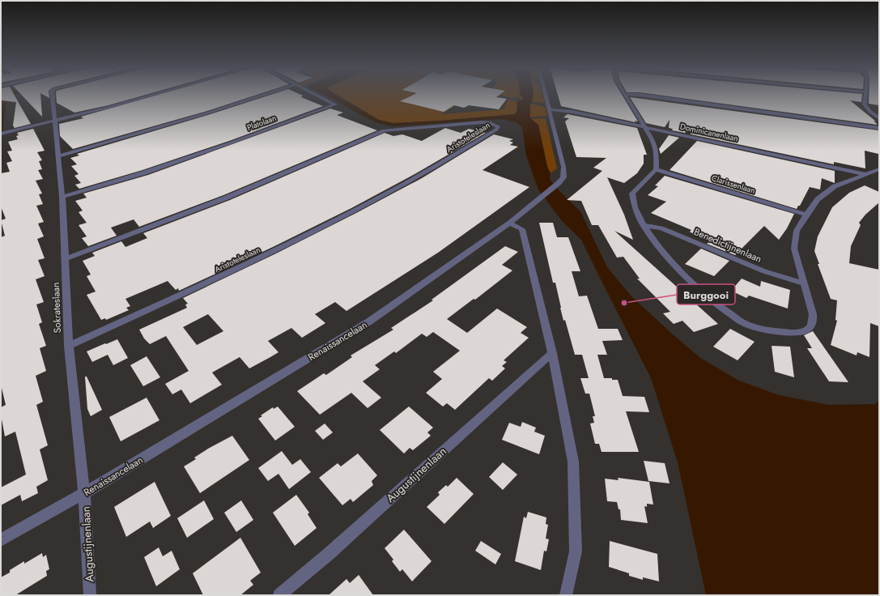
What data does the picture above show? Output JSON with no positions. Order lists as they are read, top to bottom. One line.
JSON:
{"streets":{"street":["Platolaan","Dominicanenlaan","Aristoteleslaan","Clarissenlaan","Benedictijnenlaan","Sokrateslaan","Renaissancelaan","Augustijnenlaan"]},"crossings":[["Platolaan","Sokrateslaan"],["Dominicanenlaan","Renaissancelaan"],["Aristoteleslaan","Sokrateslaan"],["Sokrateslaan","Renaissancelaan"],["Sokrateslaan","Augustijnenlaan"],["Renaissancelaan","Augustijnenlaan"]],"places":["Burggooi"]}
